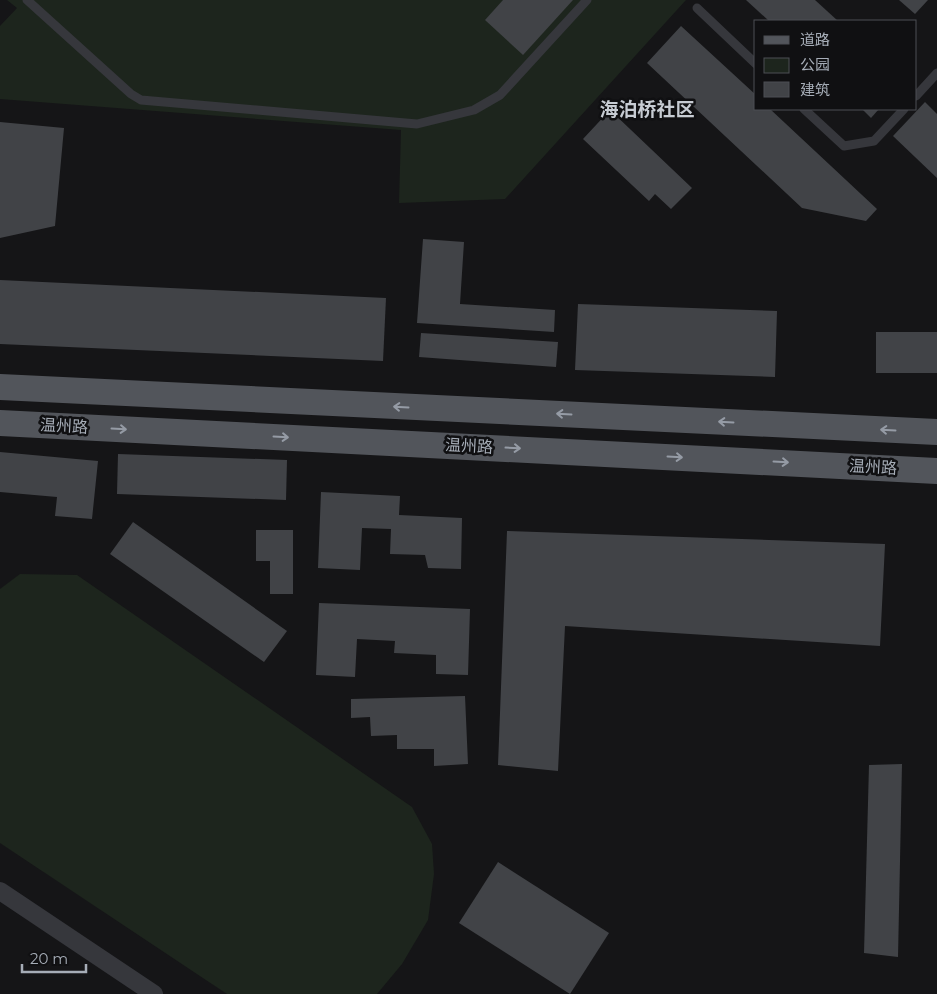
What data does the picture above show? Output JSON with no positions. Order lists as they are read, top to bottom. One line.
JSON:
{"streets":{"main road":["温州路"]},"districts":["海泊桥社区"],"legend":["道路","公园","建筑"],"scale_bar":"20 m"}
